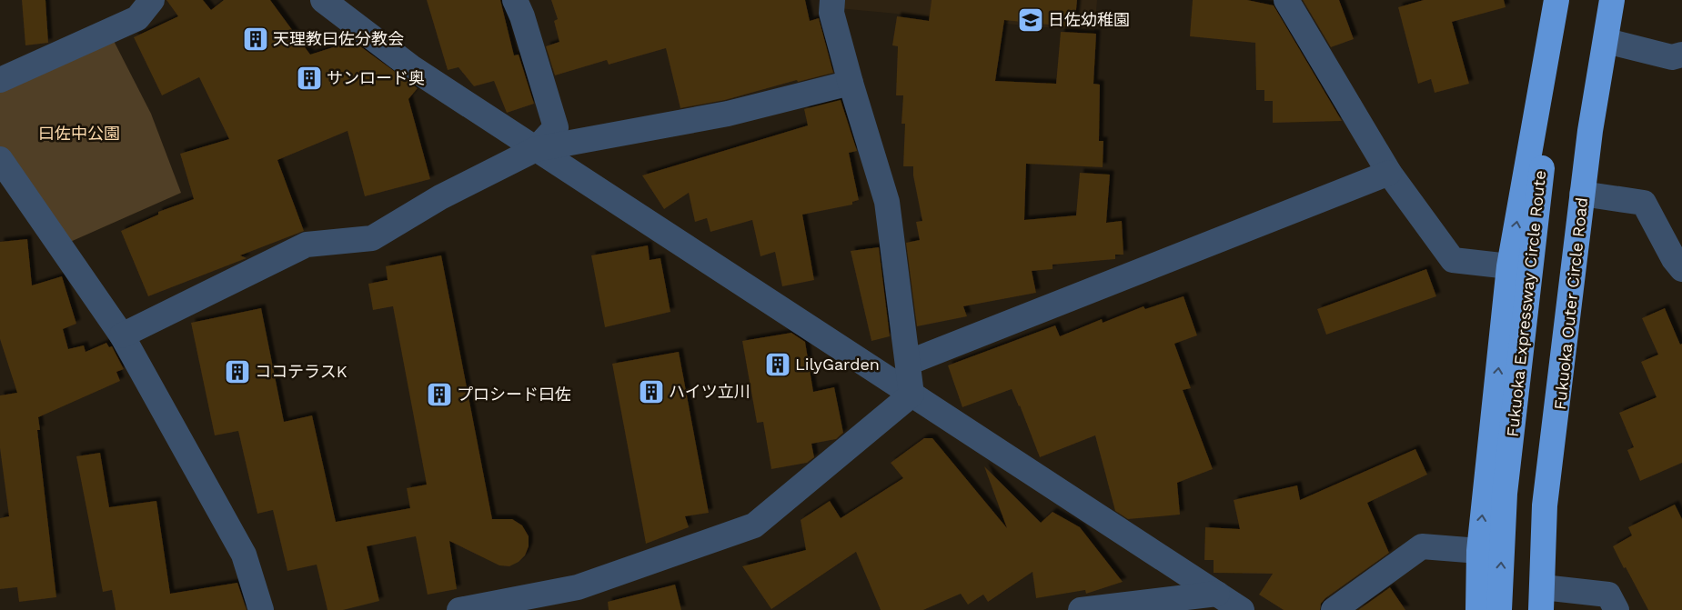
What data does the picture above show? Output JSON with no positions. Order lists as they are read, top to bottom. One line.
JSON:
{"streets":{"highway":["Fukuoka Expressway Circle Route","Fukuoka Outer Circle Road"]},"parks":["曰佐中公園"],"places":{"school or university":["日佐幼稚園"],"building":["天理教曰佐分教会","サンロード奥","LilyGarden","ココテラスK","ハイツ立川","プロシード曰佐"]}}
